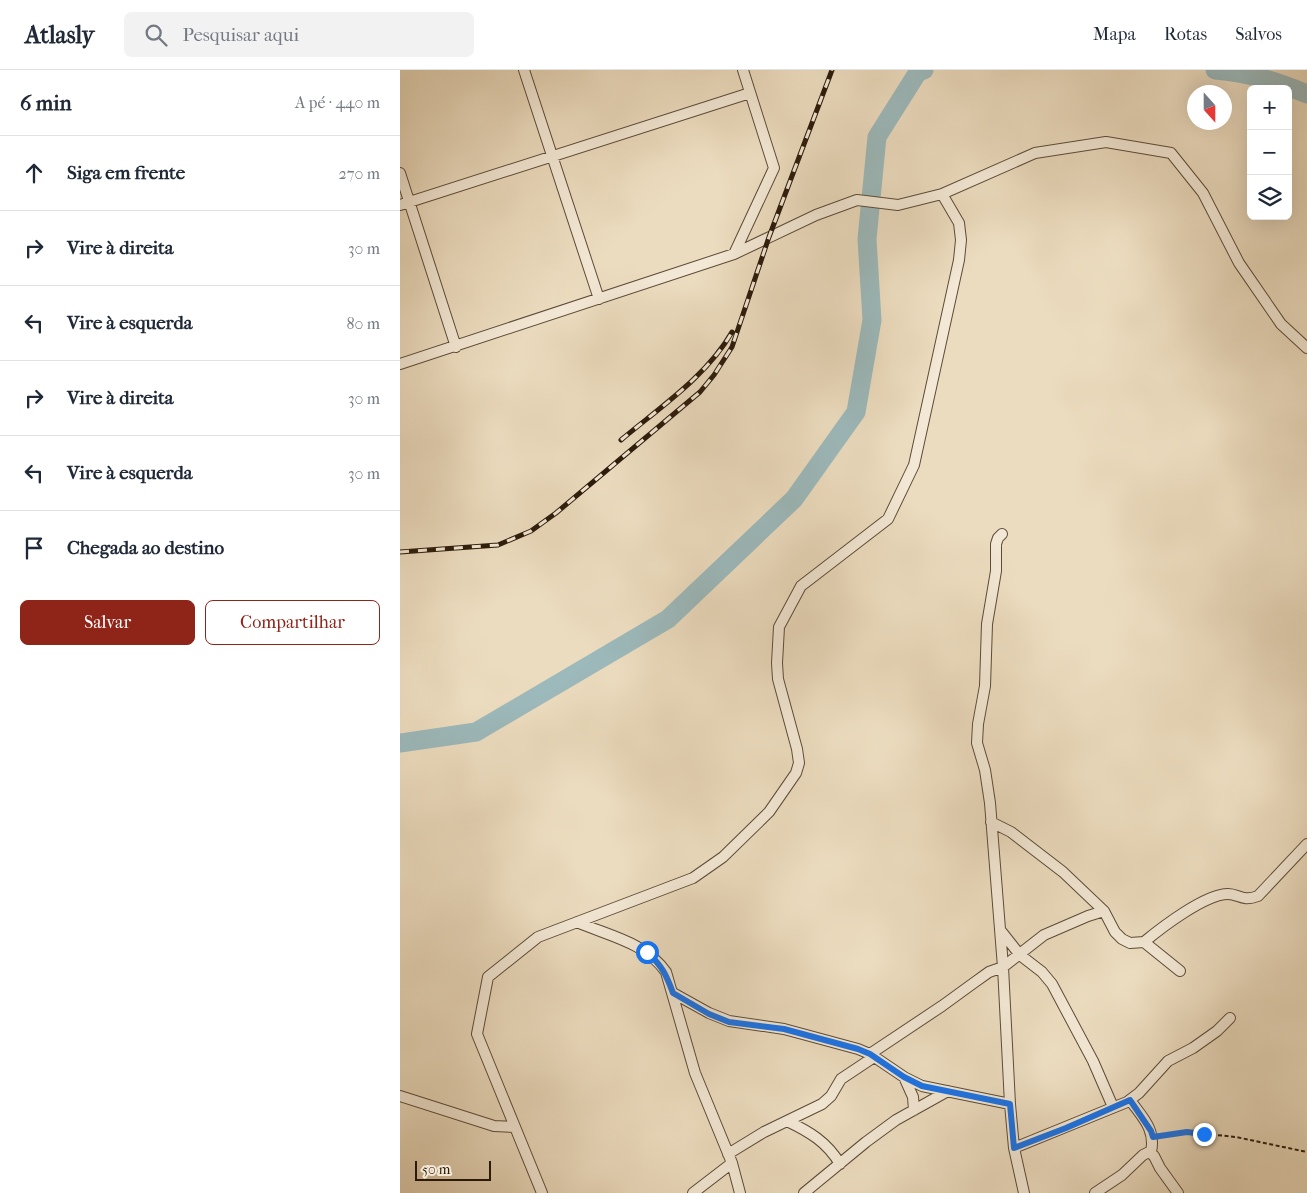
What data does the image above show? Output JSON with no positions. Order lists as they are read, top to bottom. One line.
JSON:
{"scale_bar":"50 m","north":"bottom","page":{"header":"Atlasly","search":"Pesquisar aqui","nav":["Mapa","Rotas","Salvos"],"heading":["6 min","A pé · 440 m"],"map_buttons":["+","−"],"list":[["Siga em frente","270 m"],["Vire à direita","30 m"],["Vire à esquerda","80 m"],["Vire à direita","30 m"],["Vire à esquerda","30 m"],"Chegada ao destino"],"buttons":["Salvar","Compartilhar"],"scale":"50 m"}}
